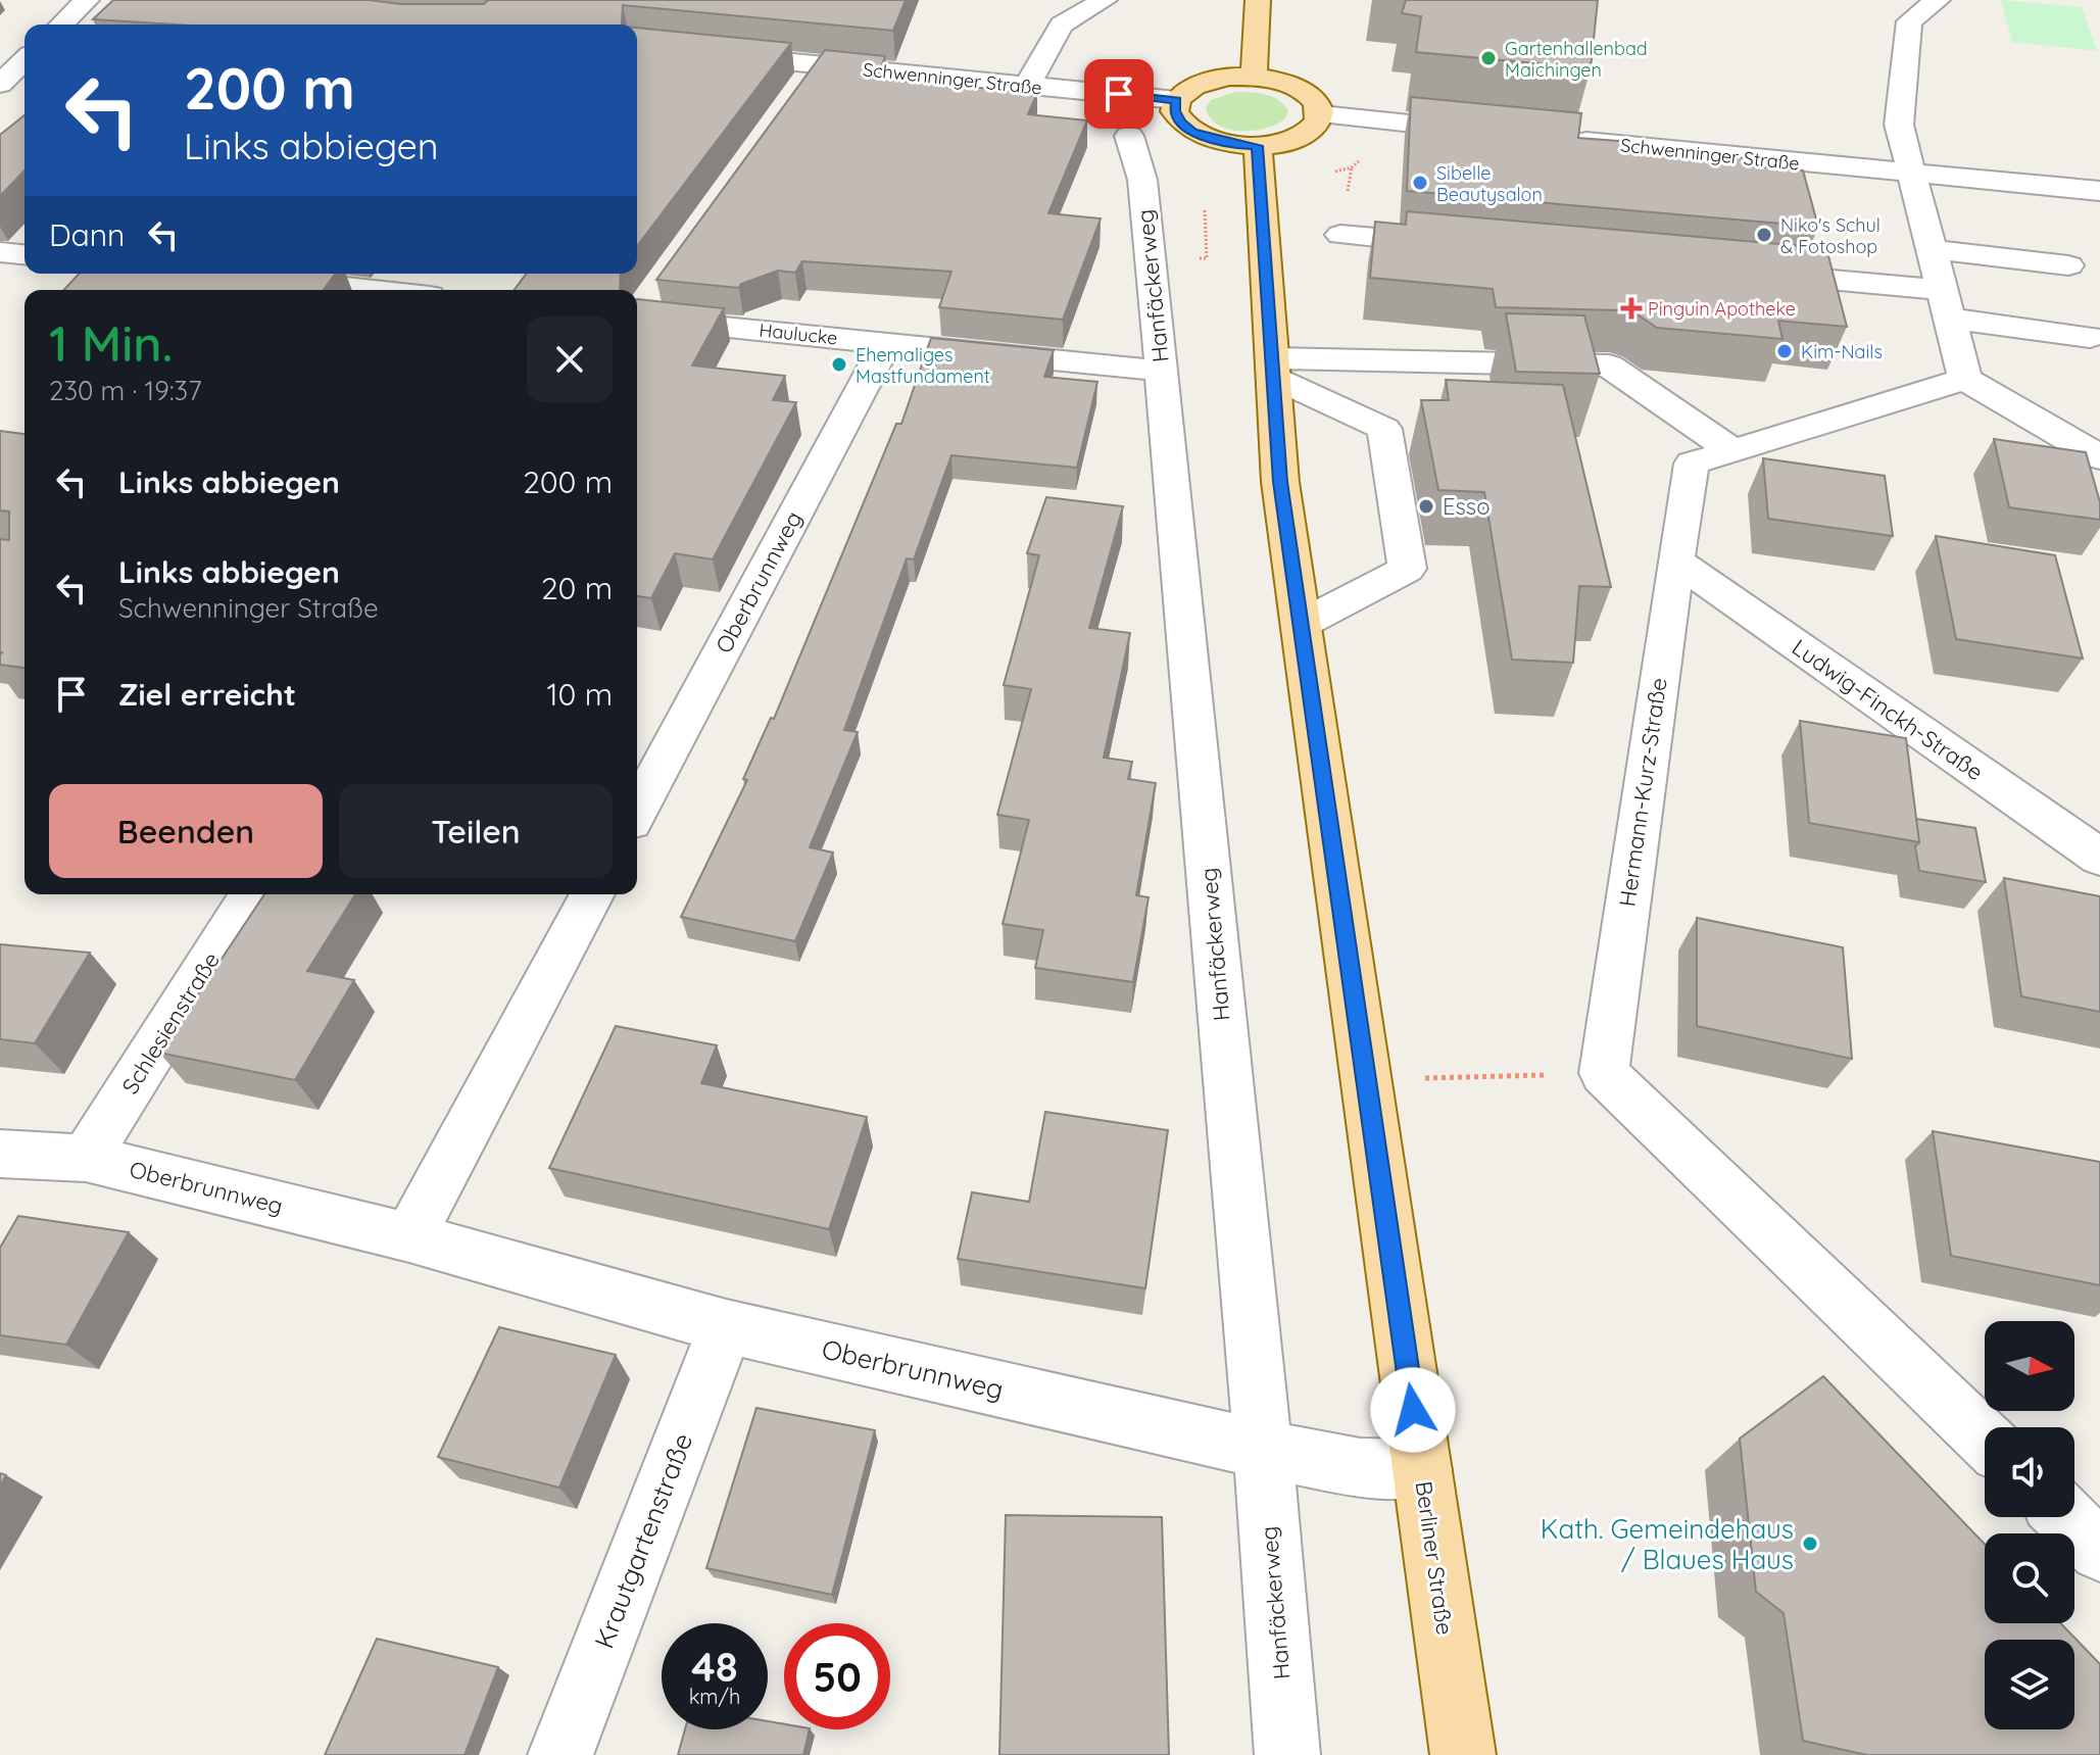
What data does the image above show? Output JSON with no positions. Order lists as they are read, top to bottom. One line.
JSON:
{"streets":{"main road":["Berliner Straße"],"street":["Schwenninger Straße","Hanfäckerweg","Haulucke","Oberbrunnweg","Ludwig-Finckh-Straße","Hermann-Kurz-Straße","Schlesienstraße","Krautgartenstraße"]},"crossings":[["Hanfäckerweg","Haulucke"],["Hanfäckerweg","Oberbrunnweg"],["Haulucke","Oberbrunnweg"],["Oberbrunnweg","Schlesienstraße"],["Oberbrunnweg","Krautgartenstraße"],["Oberbrunnweg","Berliner Straße"],["Ludwig-Finckh-Straße","Hermann-Kurz-Straße"]],"places":{"other":["Gartenhallenbad Maichingen","Sibelle Beautysalon","Niko's Schul & Fotoshop","Kim-Nails","Ehemaliges Mastfundament","Esso","Kath. Gemeindehaus / Blaues Haus"],"health":["Pinguin Apotheke"]},"north":"right","page":{"turn":["200 m","Links abbiegen"],"then":"Dann","heading":["1 Min.","230 m · 19:37"],"list":[{"name":"Links abbiegen","value":"200 m"},{"name":"Links abbiegen","note":"Schwenninger Straße","value":"20 m"},{"name":"Ziel erreicht","value":"10 m"}],"buttons":["Beenden","Teilen"],"speed":"48 km/h","limit":"50"}}
